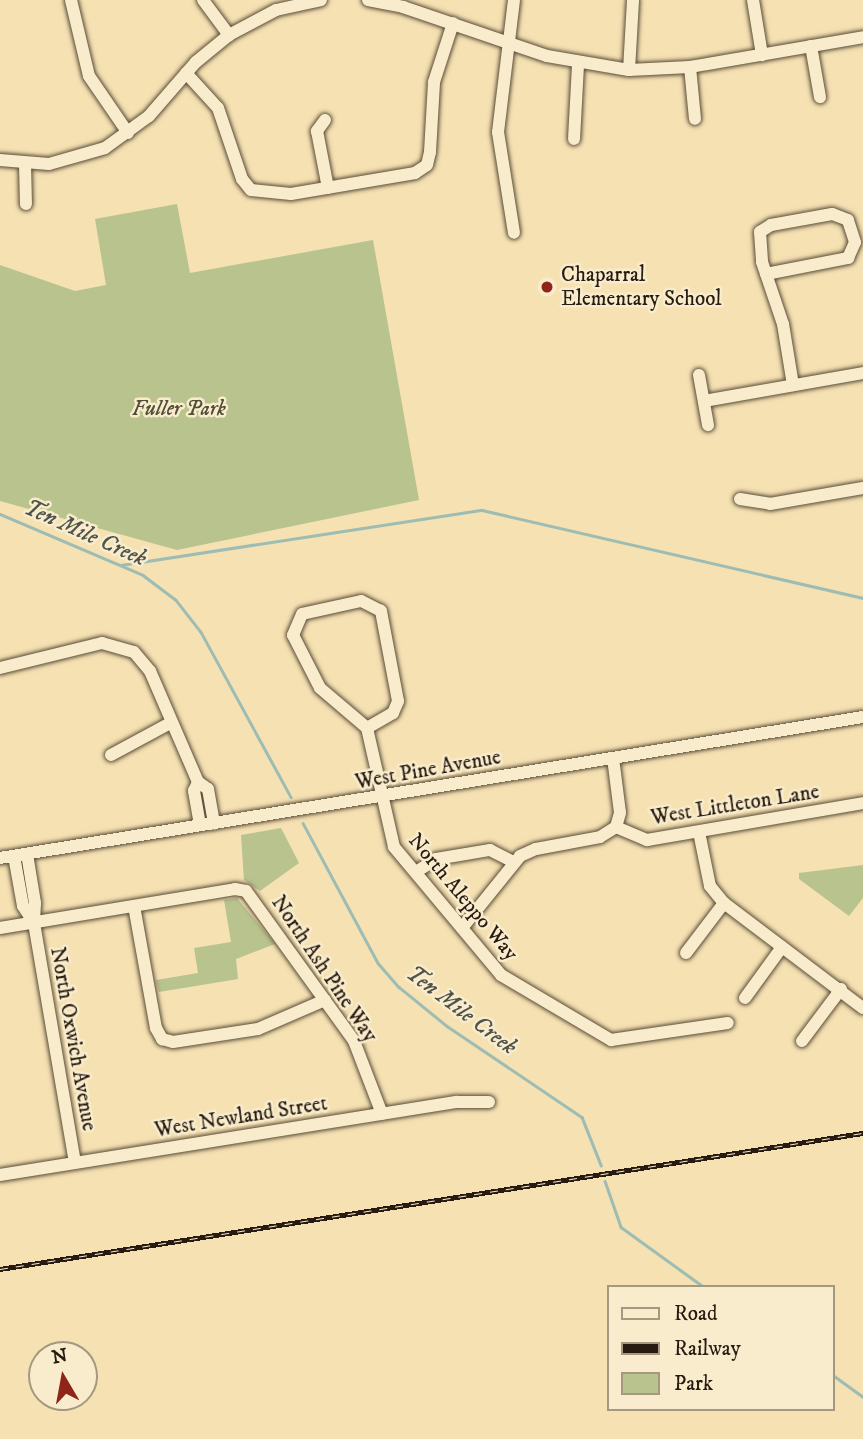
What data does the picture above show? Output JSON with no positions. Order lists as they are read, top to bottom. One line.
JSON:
{"streets":{"street":["West Pine Avenue","West Littleton Lane","North Aleppo Way","North Ash Pine Way","North Oxwich Avenue","West Newland Street"]},"crossings":[["West Pine Avenue","North Aleppo Way"],["West Pine Avenue","North Oxwich Avenue"],["North Ash Pine Way","West Newland Street"],["North Oxwich Avenue","West Newland Street"]],"water":["Ten Mile Creek"],"parks":["Fuller Park"],"places":["Chaparral Elementary School"],"legend":["Road","Railway","Park"],"north":"top"}
